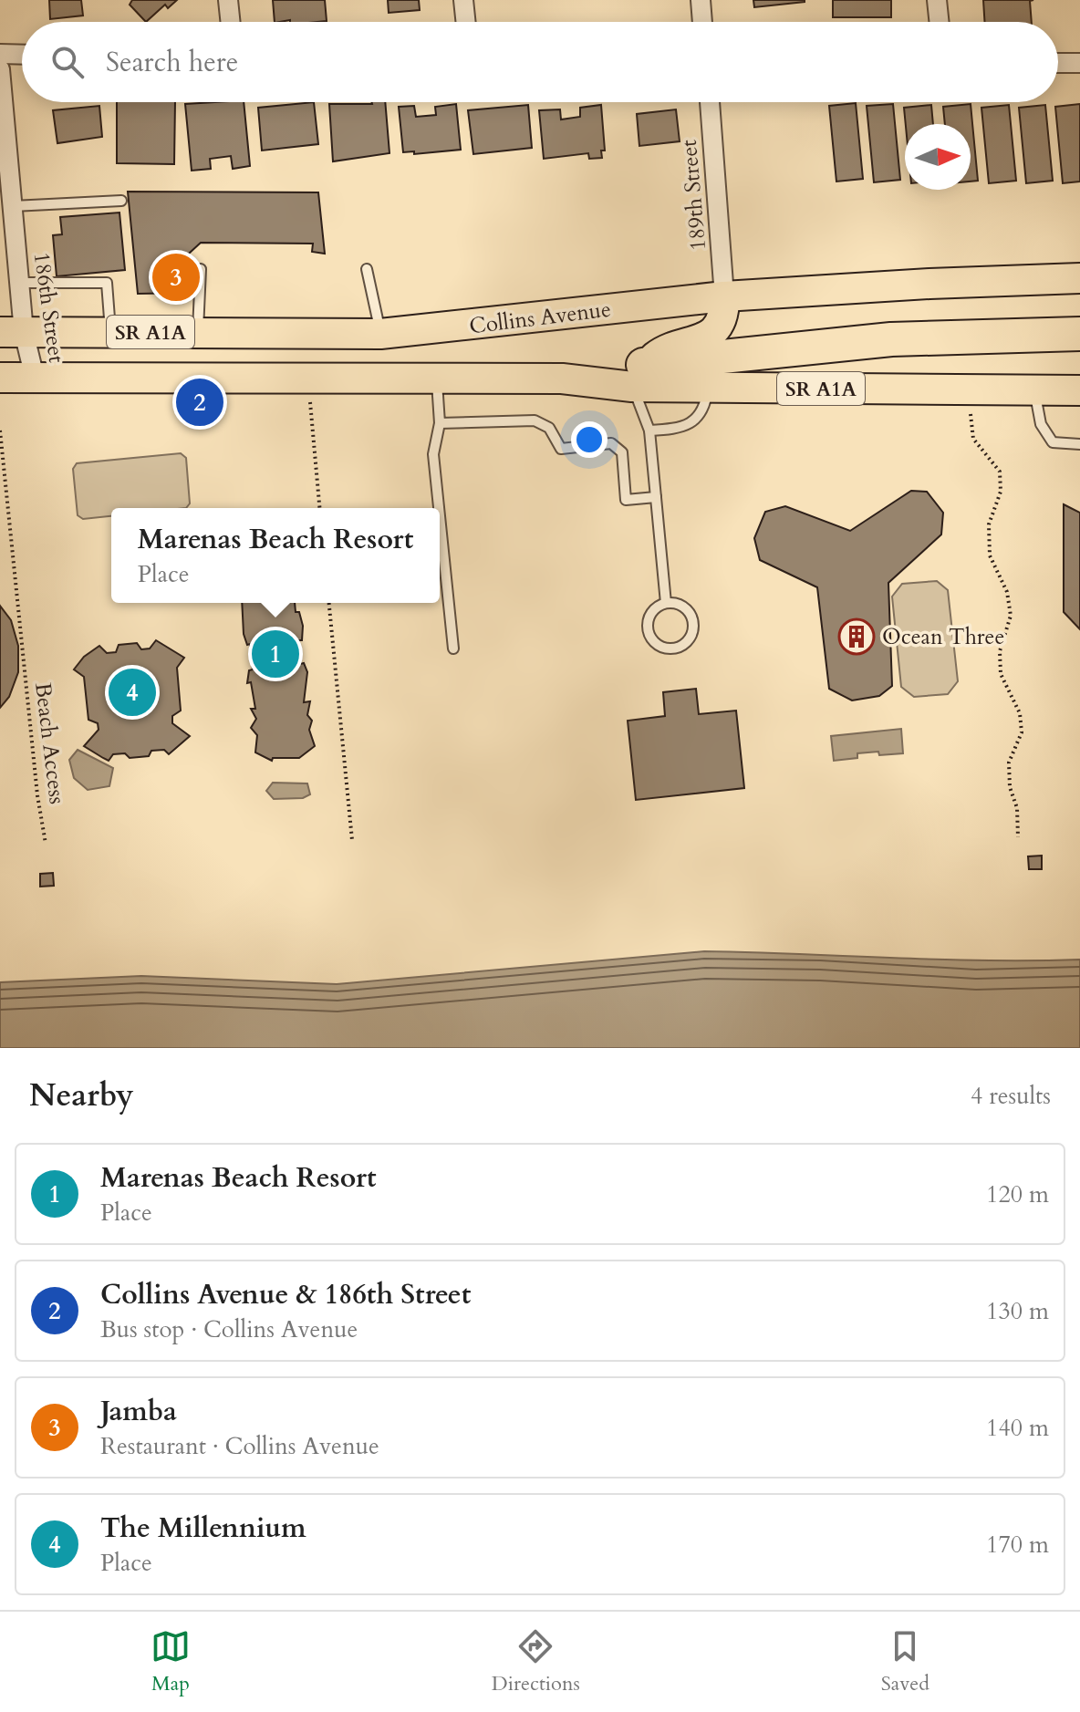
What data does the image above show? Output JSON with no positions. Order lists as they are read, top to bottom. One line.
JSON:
{"streets":{"main road":["Collins Avenue","SR A1A"],"street":["189th Street","186th Street"],"path":["Beach Access"]},"crossings":[["189th Street","Collins Avenue"],["186th Street","Collins Avenue"],["186th Street","SR A1A"]],"places":{"building":["Ocean Three"]},"north":"right","page":{"search":"Search here","pins":["3","2","1","4"],"popup":["Marenas Beach Resort","Place"],"heading":["Nearby","4 results"],"list":[{"mark":"1","name":"Marenas Beach Resort","note":"Place","value":"120 m"},{"mark":"2","name":"Collins Avenue & 186th Street","note":"Bus stop · Collins Avenue","value":"130 m"},{"mark":"3","name":"Jamba","note":"Restaurant · Collins Avenue","value":"140 m"},{"mark":"4","name":"The Millennium","note":"Place","value":"170 m"}],"nav":["Map","Directions","Saved"]}}
